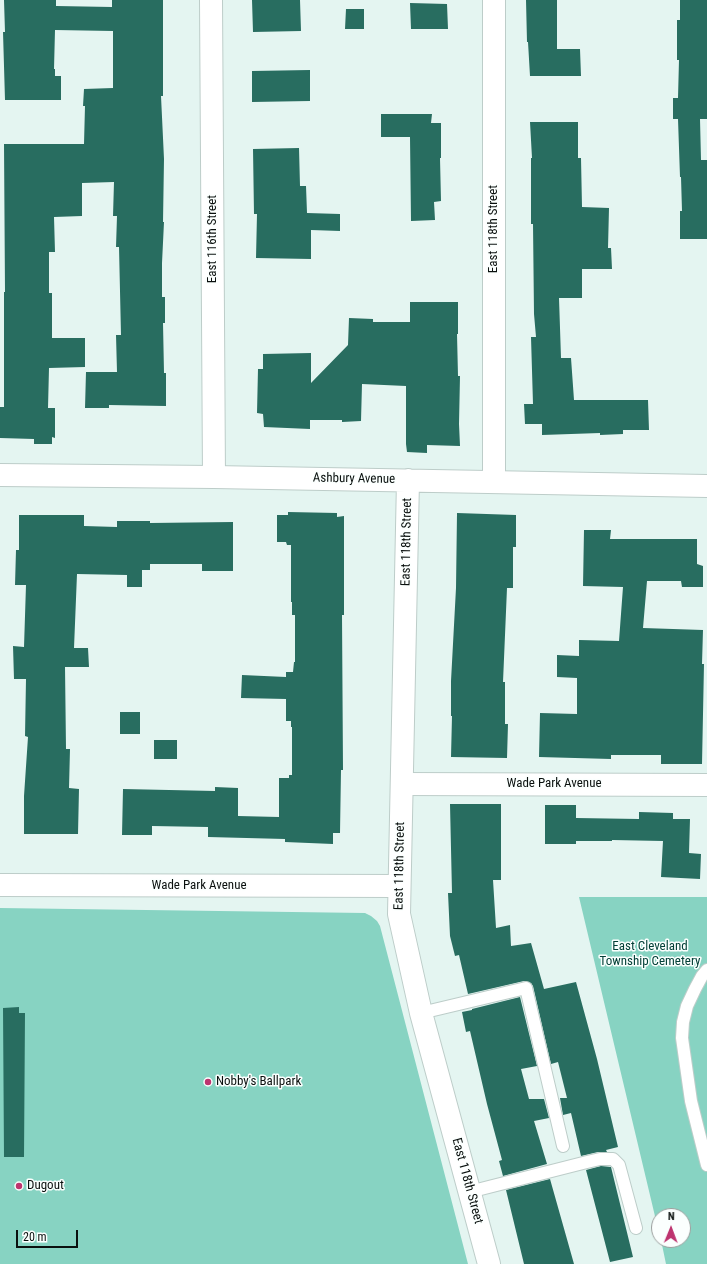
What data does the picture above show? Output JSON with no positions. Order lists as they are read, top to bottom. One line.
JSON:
{"streets":{"street":["East 118th Street","East 116th Street","Ashbury Avenue","Wade Park Avenue"]},"crossings":[["East 118th Street","Ashbury Avenue"],["East 118th Street","Wade Park Avenue"],["East 116th Street","Ashbury Avenue"]],"parks":["East Cleveland Township Cemetery"],"places":["Nobby's Ballpark","Dugout"],"scale_bar":"20 m","north":"top"}
